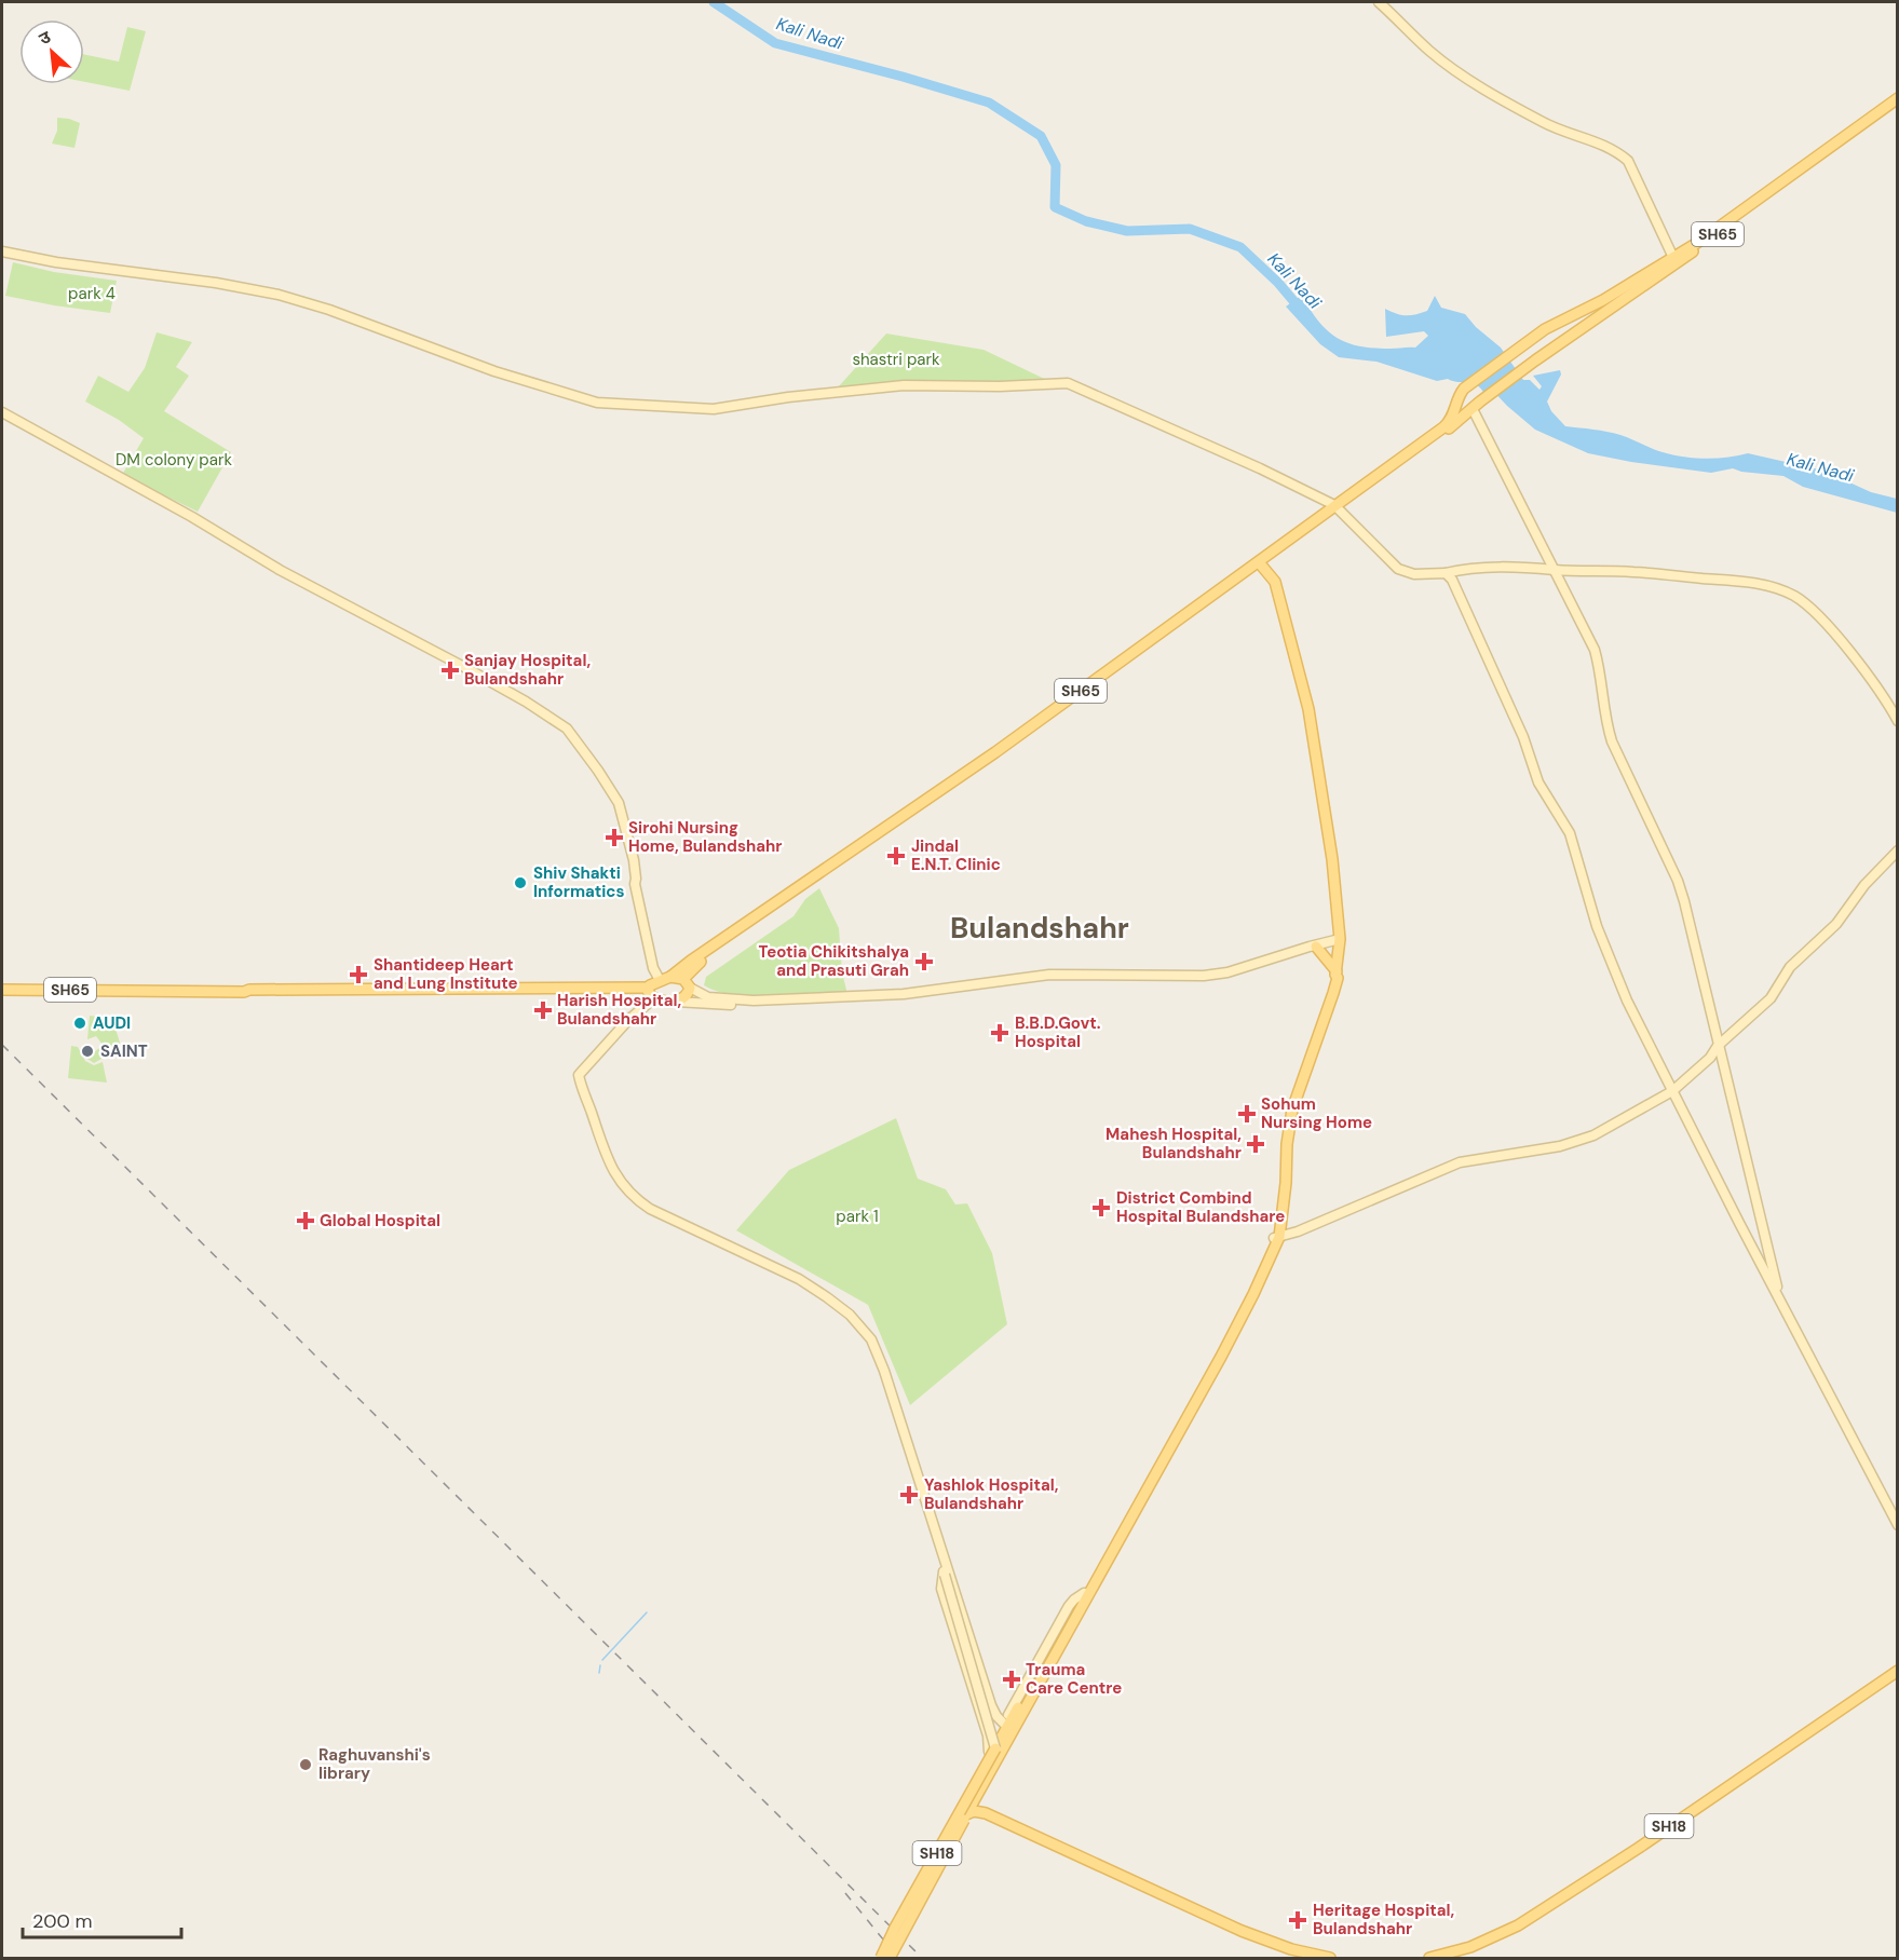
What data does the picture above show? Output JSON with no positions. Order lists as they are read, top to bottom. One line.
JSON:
{"streets":{"main road":["SH65","SH18"]},"districts":["Bulandshahr"],"water":["Kali Nadi"],"parks":["park 4","shastri park","DM colony park","park 1"],"places":{"health":["Sanjay Hospital, Bulandshahr","Sirohi Nursing Home, Bulandshahr","Jindal E.N.T. Clinic","Teotia Chikitshalya and Prasuti Grah","Shantideep Heart and Lung Institute","Harish Hospital, Bulandshahr","B.B.D.Govt. Hospital","Sohum Nursing Home","Mahesh Hospital, Bulandshahr","District Combind Hospital Bulandshare","Global Hospital","Yashlok Hospital, Bulandshahr","Trauma Care Centre","Heritage Hospital, Bulandshahr"],"other":["Shiv Shakti Informatics","AUDI","SAINT","Raghuvanshi's library"]},"scale_bar":"200 m","north":"top left"}
